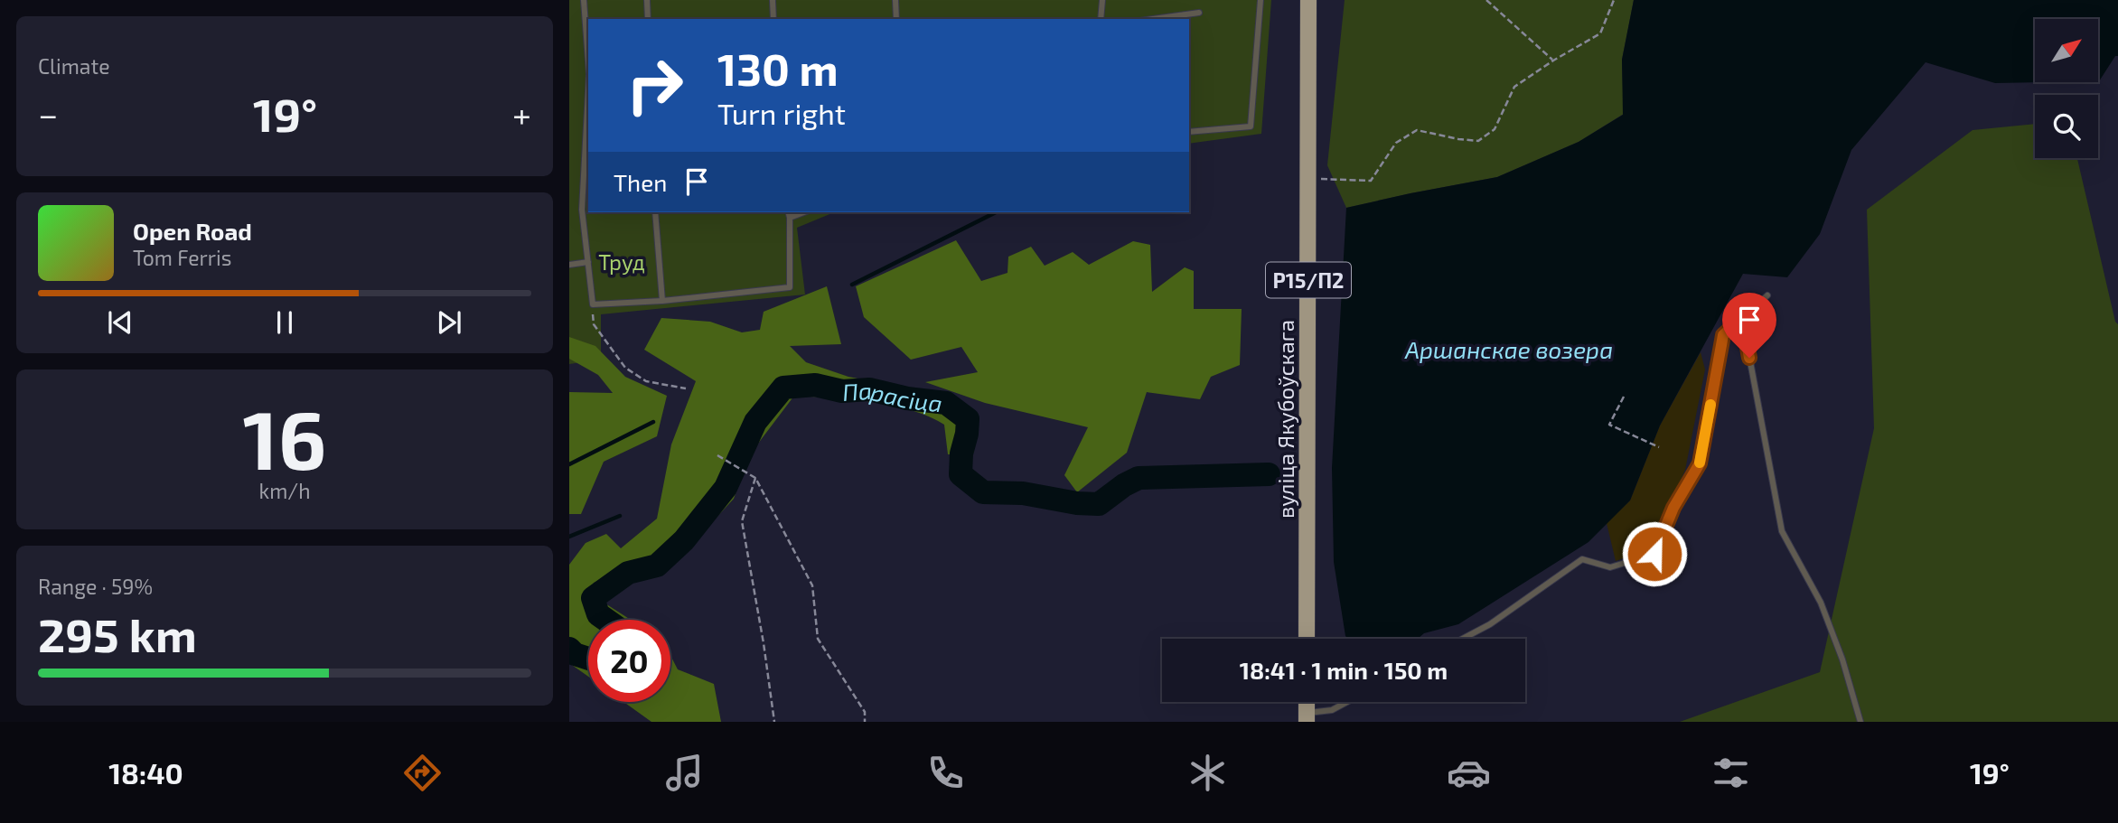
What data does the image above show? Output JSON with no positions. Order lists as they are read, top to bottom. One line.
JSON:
{"streets":{"main road":["Р15/П2","вуліца Якубоўскага"]},"water":["Аршанскае возера","Парасіца"],"parks":["Труд"],"north":"top right","page":{"tile":["Climate",["16","km/h"],["Range · 59%","295 km"]],"turn":["130 m","Turn right"],"heat":["−","19°","+"],"then":"Then","song":["Open Road","Tom Ferris"],"limit":"20","trip":"18:41 · 1 min · 150 m","tabs":["18:40","19°"]}}
